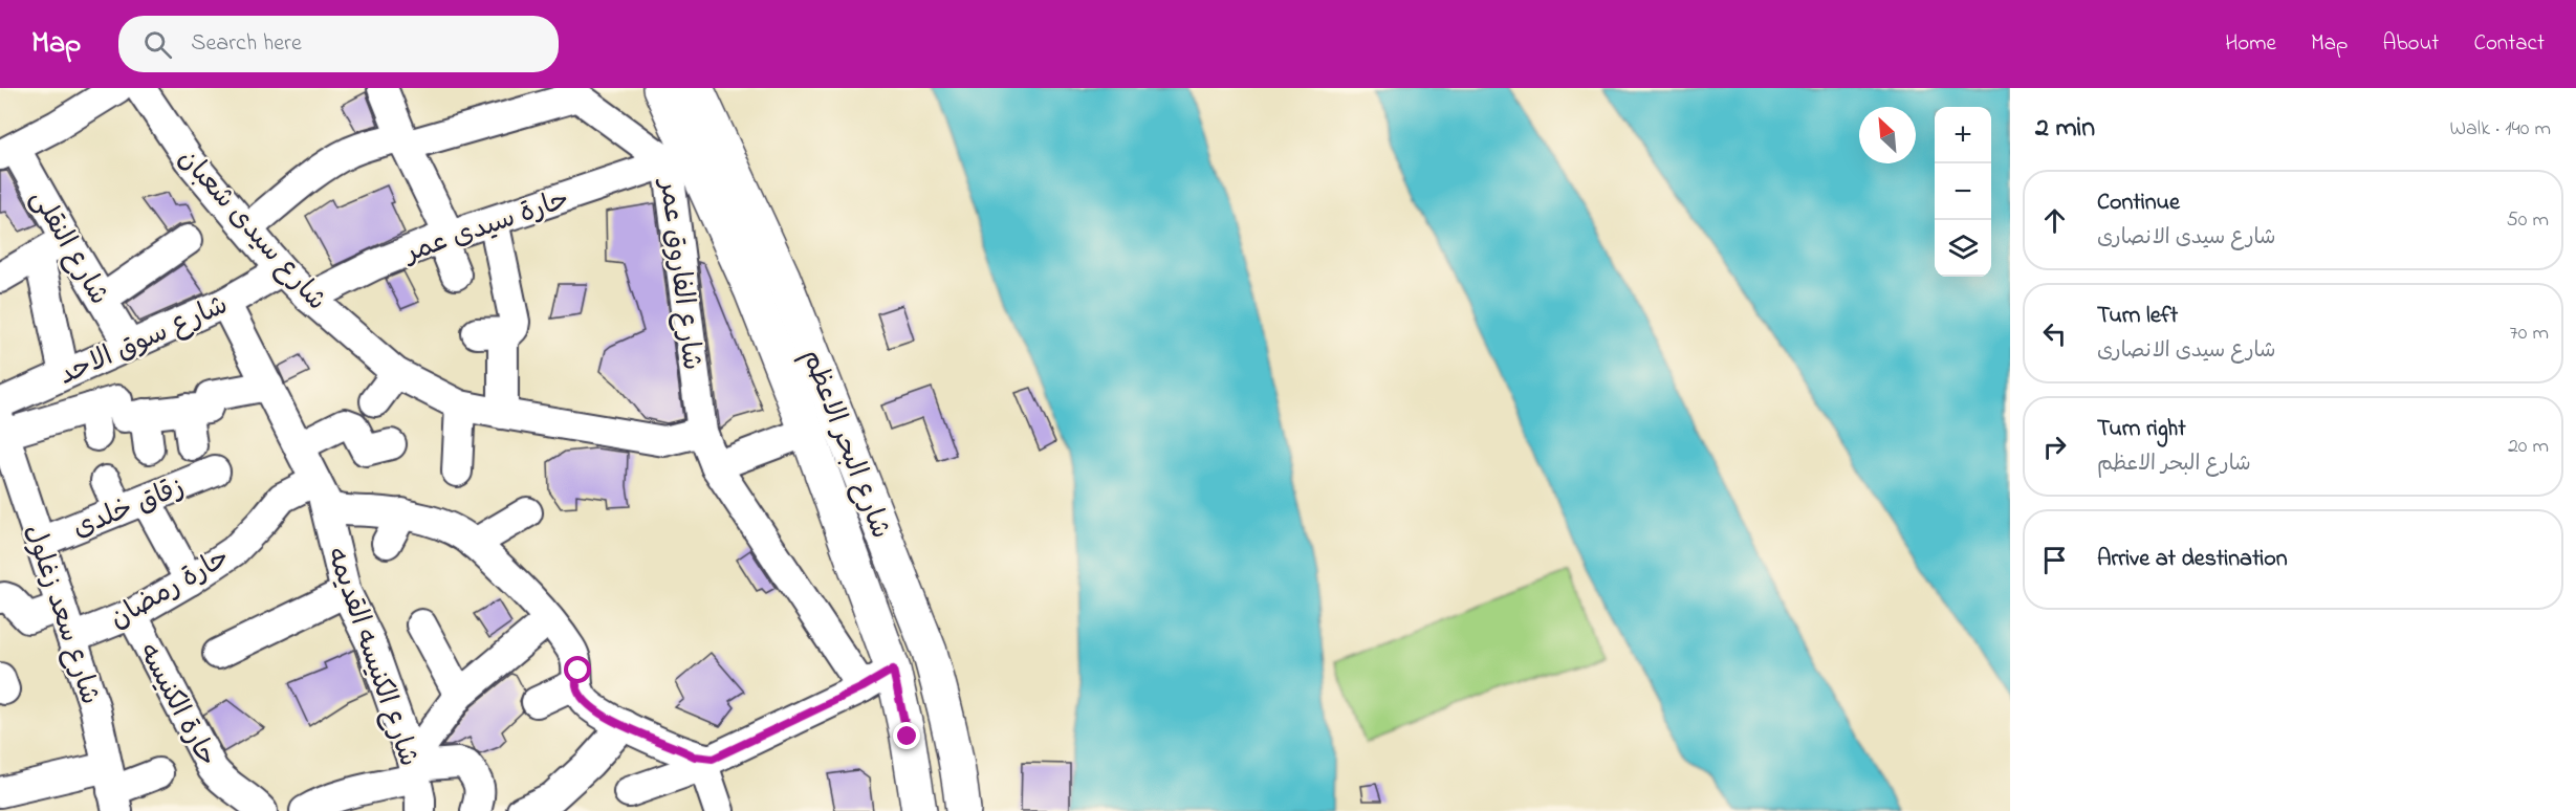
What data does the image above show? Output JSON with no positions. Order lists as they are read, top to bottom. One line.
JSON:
{"streets":{"main road":["شارع البحر الاعظم"],"street":["حارة سيدى عمر","شارع سيدى شعبان","شارع النقلى","شارع الفاروق عمر","شارع سوق الاحد","زقاق خلدى","حارة رمضان","شارع سعد زغلول","شارع الكنيسه القديمه","حارة الكنيسه"]},"crossings":[["حارة سيدى عمر","شارع سيدى شعبان"],["حارة سيدى عمر","شارع الفاروق عمر"],["شارع سيدى شعبان","شارع الفاروق عمر"],["شارع سيدى شعبان","شارع سوق الاحد"],["شارع النقلى","شارع سوق الاحد"],["شارع سوق الاحد","شارع الكنيسه القديمه"],["زقاق خلدى","شارع سعد زغلول"],["حارة رمضان","شارع سعد زغلول"],["حارة رمضان","شارع الكنيسه القديمه"],["حارة رمضان","حارة الكنيسه"]],"north":"top left","page":{"header":"Map","search":"Search here","nav":["Home","Map","About","Contact"],"heading":["2 min","Walk · 140 m"],"map_buttons":["+","−"],"list":[["Continue","شارع سيدى الانصارى","50 m"],["Turn left","شارع سيدى الانصارى","70 m"],["Turn right","شارع البحر الاعظم","20 m"],"Arrive at destination"]}}
